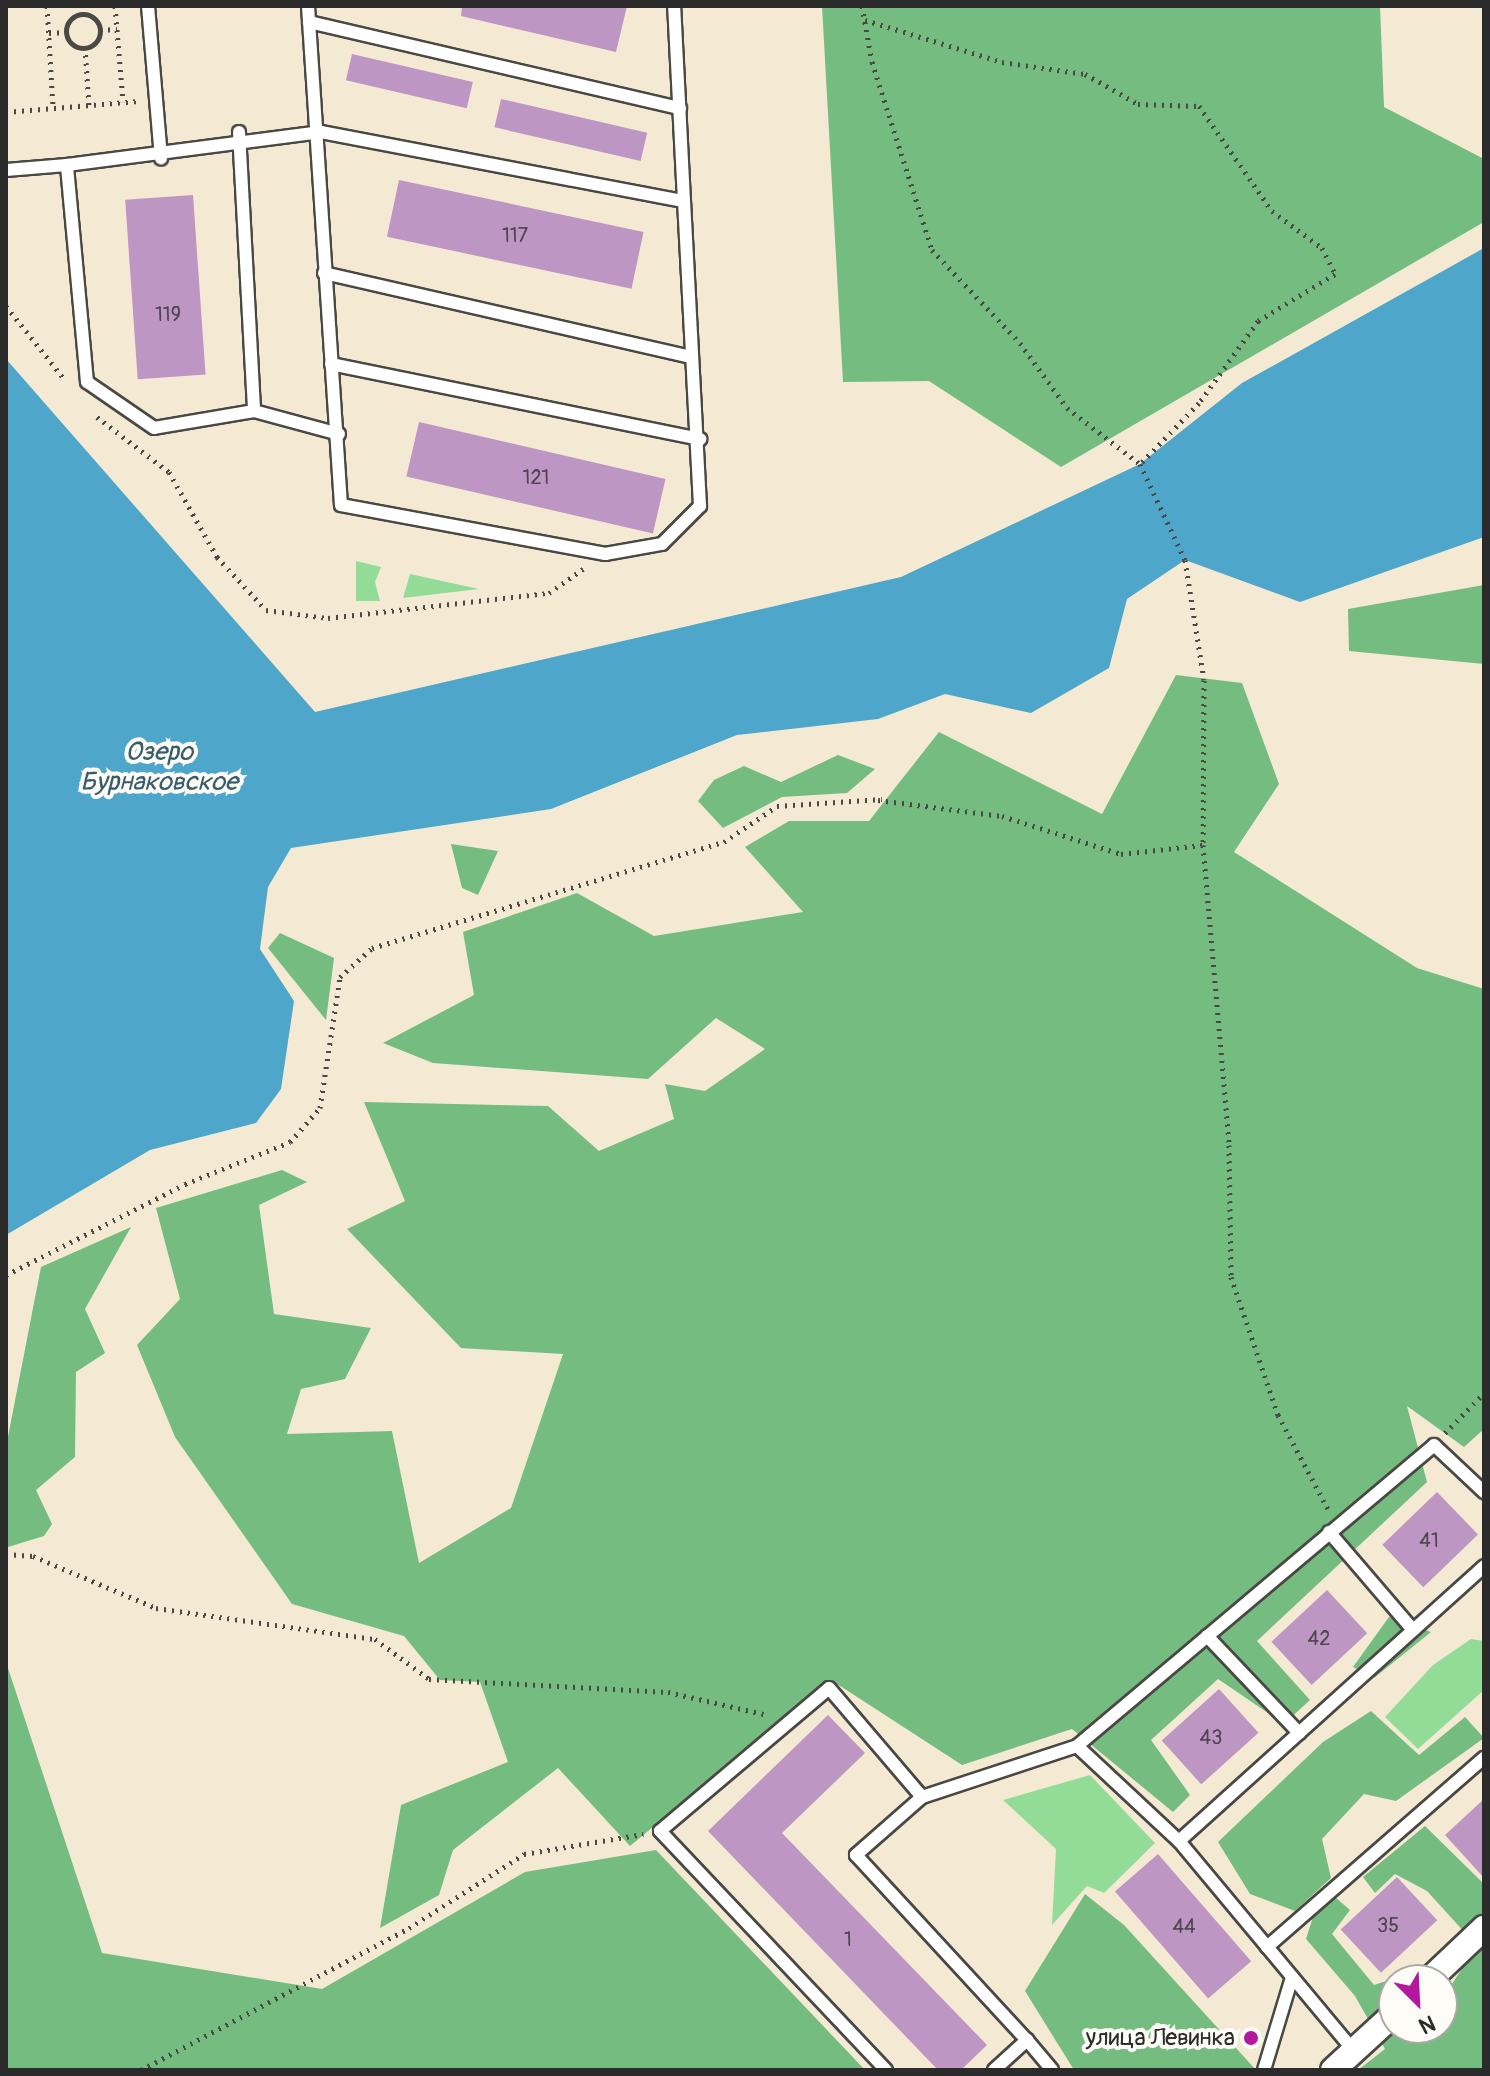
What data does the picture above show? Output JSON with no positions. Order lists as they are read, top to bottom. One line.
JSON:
{"water":["Озеро Бурнаковское"],"places":["улица Левинка"],"house_numbers":["117","119","121","41","42","43","35","44","1"],"north":"bottom right"}
